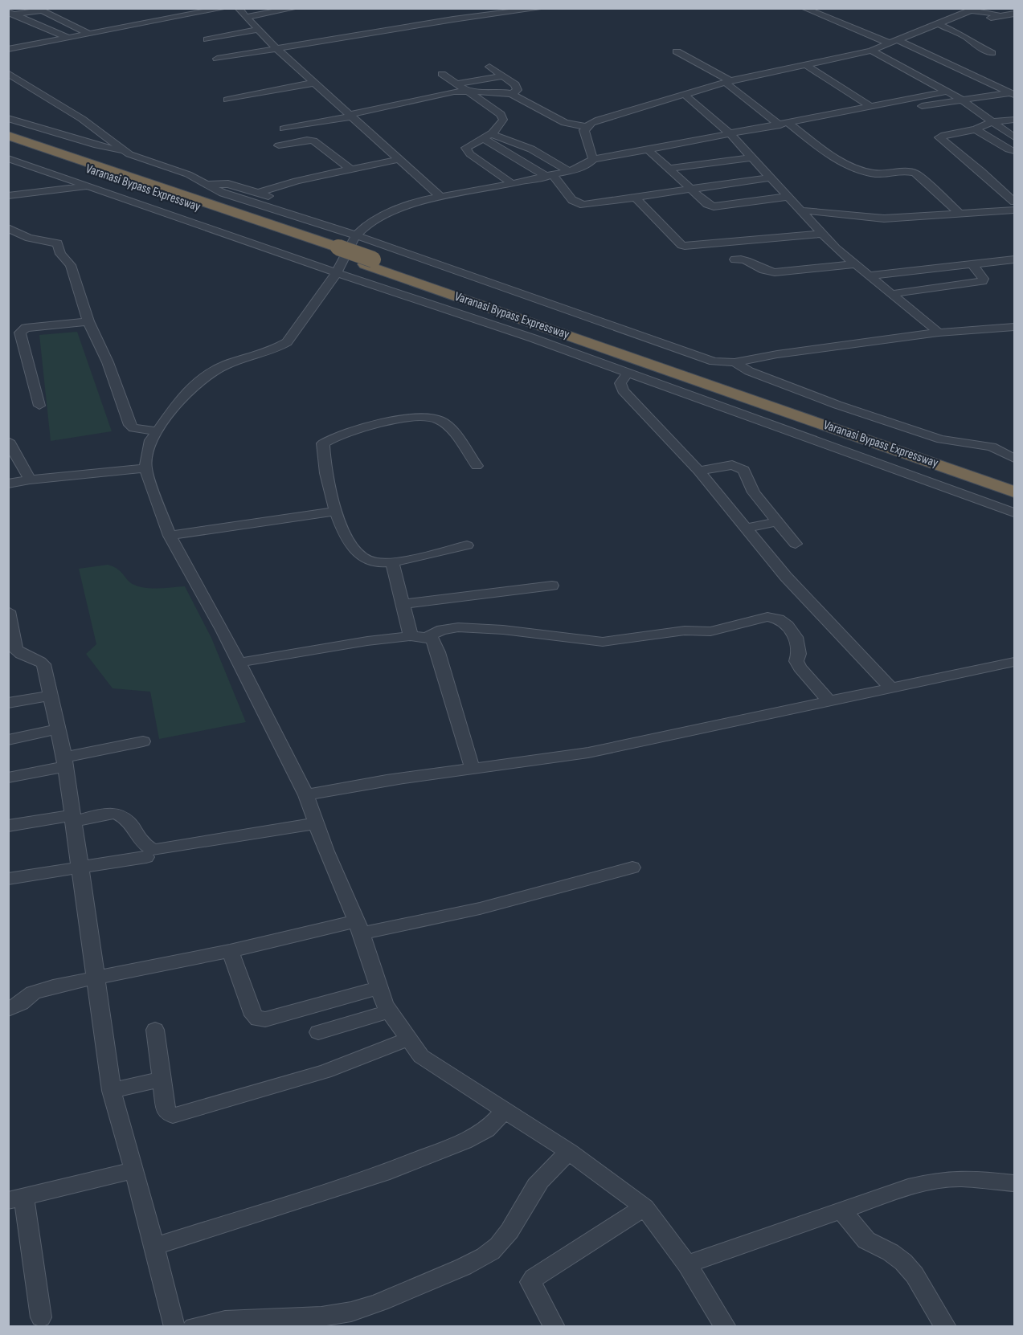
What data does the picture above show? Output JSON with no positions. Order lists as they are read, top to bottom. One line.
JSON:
{"streets":{"highway":["Varanasi Bypass Expressway"]}}
